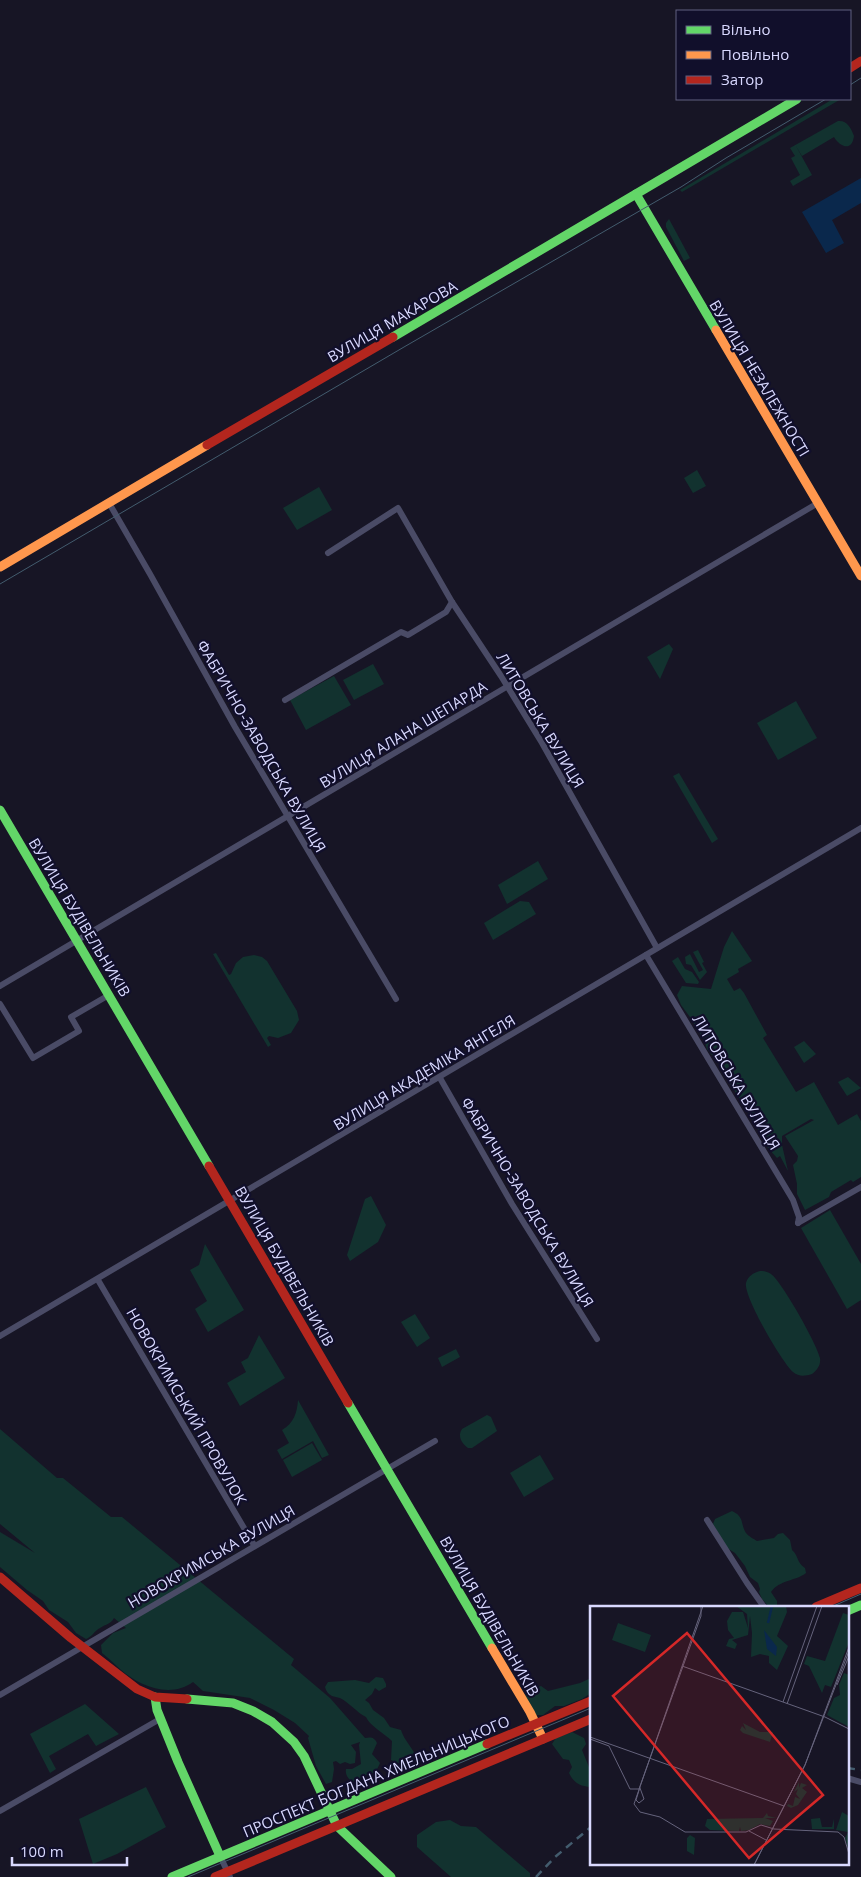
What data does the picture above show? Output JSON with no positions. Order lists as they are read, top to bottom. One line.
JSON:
{"streets":{"main road":["ВУЛИЦЯ МАКАРОВА","ВУЛИЦЯ НЕЗАЛЕЖНОСТІ","ВУЛИЦЯ БУДІВЕЛЬНИКІВ","ПРОСПЕКТ БОГДАНА ХМЕЛЬНИЦЬКОГО"],"street":["ЛИТОВСЬКА ВУЛИЦЯ","ВУЛИЦЯ АЛАНА ШЕПАРДА","ФАБРИЧНО-ЗАВОДСЬКА ВУЛИЦЯ","ВУЛИЦЯ АКАДЕМІКА ЯНГЕЛЯ","НОВОКРИМСЬКИЙ ПРОВУЛОК","НОВОКРИМСЬКА ВУЛИЦЯ"]},"crossings":[["ВУЛИЦЯ МАКАРОВА","ВУЛИЦЯ НЕЗАЛЕЖНОСТІ"],["ВУЛИЦЯ МАКАРОВА","ФАБРИЧНО-ЗАВОДСЬКА ВУЛИЦЯ"],["ВУЛИЦЯ НЕЗАЛЕЖНОСТІ","ВУЛИЦЯ АЛАНА ШЕПАРДА"],["ЛИТОВСЬКА ВУЛИЦЯ","ВУЛИЦЯ АЛАНА ШЕПАРДА"],["ЛИТОВСЬКА ВУЛИЦЯ","ВУЛИЦЯ АКАДЕМІКА ЯНГЕЛЯ"],["ВУЛИЦЯ АЛАНА ШЕПАРДА","ФАБРИЧНО-ЗАВОДСЬКА ВУЛИЦЯ"],["ВУЛИЦЯ АЛАНА ШЕПАРДА","ВУЛИЦЯ БУДІВЕЛЬНИКІВ"],["ФАБРИЧНО-ЗАВОДСЬКА ВУЛИЦЯ","ВУЛИЦЯ АКАДЕМІКА ЯНГЕЛЯ"],["ВУЛИЦЯ БУДІВЕЛЬНИКІВ","ВУЛИЦЯ АКАДЕМІКА ЯНГЕЛЯ"],["ВУЛИЦЯ БУДІВЕЛЬНИКІВ","НОВОКРИМСЬКА ВУЛИЦЯ"],["ВУЛИЦЯ БУДІВЕЛЬНИКІВ","ПРОСПЕКТ БОГДАНА ХМЕЛЬНИЦЬКОГО"],["ВУЛИЦЯ АКАДЕМІКА ЯНГЕЛЯ","НОВОКРИМСЬКИЙ ПРОВУЛОК"],["НОВОКРИМСЬКИЙ ПРОВУЛОК","НОВОКРИМСЬКА ВУЛИЦЯ"]],"legend":["Вільно","Повільно","Затор"],"scale_bar":"100 m"}
